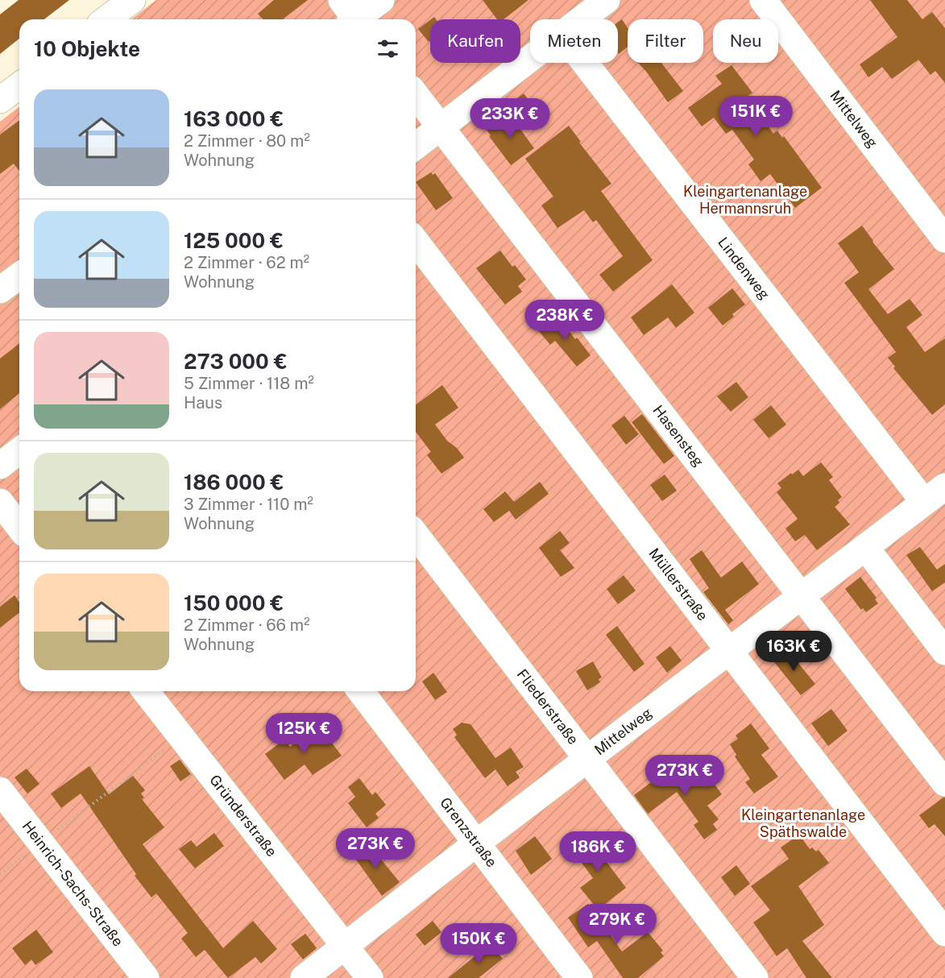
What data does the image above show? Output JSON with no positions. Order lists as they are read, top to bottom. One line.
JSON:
{"streets":{"street":["Mittelweg","Lindenweg","Hasensteg","Müllerstraße","Fliederstraße","Gründerstraße","Grenzstraße","Heinrich-Sachs-Straße"]},"crossings":[["Mittelweg","Lindenweg"],["Mittelweg","Hasensteg"],["Mittelweg","Müllerstraße"],["Mittelweg","Fliederstraße"],["Mittelweg","Gründerstraße"],["Mittelweg","Grenzstraße"]],"parks":["Kleingartenanlage Hermannsruh","Kleingartenanlage Späthswalde"],"page":{"chip":["Kaufen","Mieten","Filter","Neu"],"heading":"10 Objekte","list":[{"name":"163 000 €","note":"2 Zimmer · 80 m² · Wohnung"},{"name":"125 000 €","note":"2 Zimmer · 62 m² · Wohnung"},{"name":"273 000 €","note":"5 Zimmer · 118 m² · Haus"},{"name":"186 000 €","note":"3 Zimmer · 110 m² · Wohnung"},{"name":"150 000 €","note":"2 Zimmer · 66 m² · Wohnung"}],"price":["151K €","233K €","238K €","163K €","125K €","273K €","273K €","186K €","279K €","150K €"]}}
